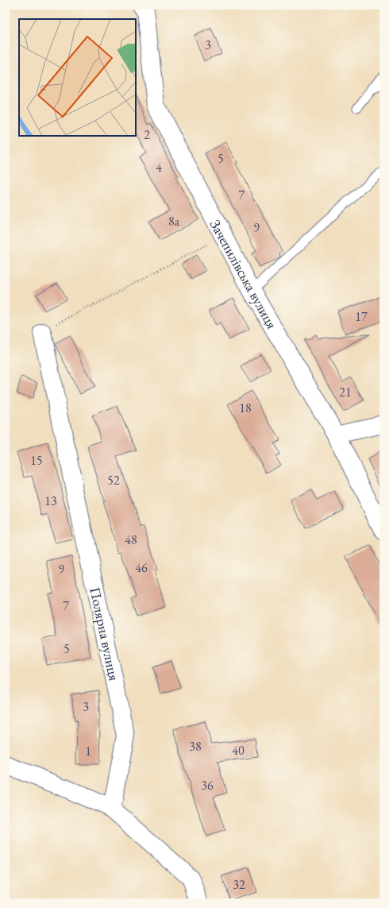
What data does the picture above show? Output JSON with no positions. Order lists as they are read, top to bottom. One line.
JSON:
{"streets":{"street":["Зачепилівська вулиця","Полярна вулиця"]},"house_numbers":["3","2","5","4","7","8а","9","17","21","18","15","52","13","48","46","9","7","5","3","38","40","1","36","32"]}
